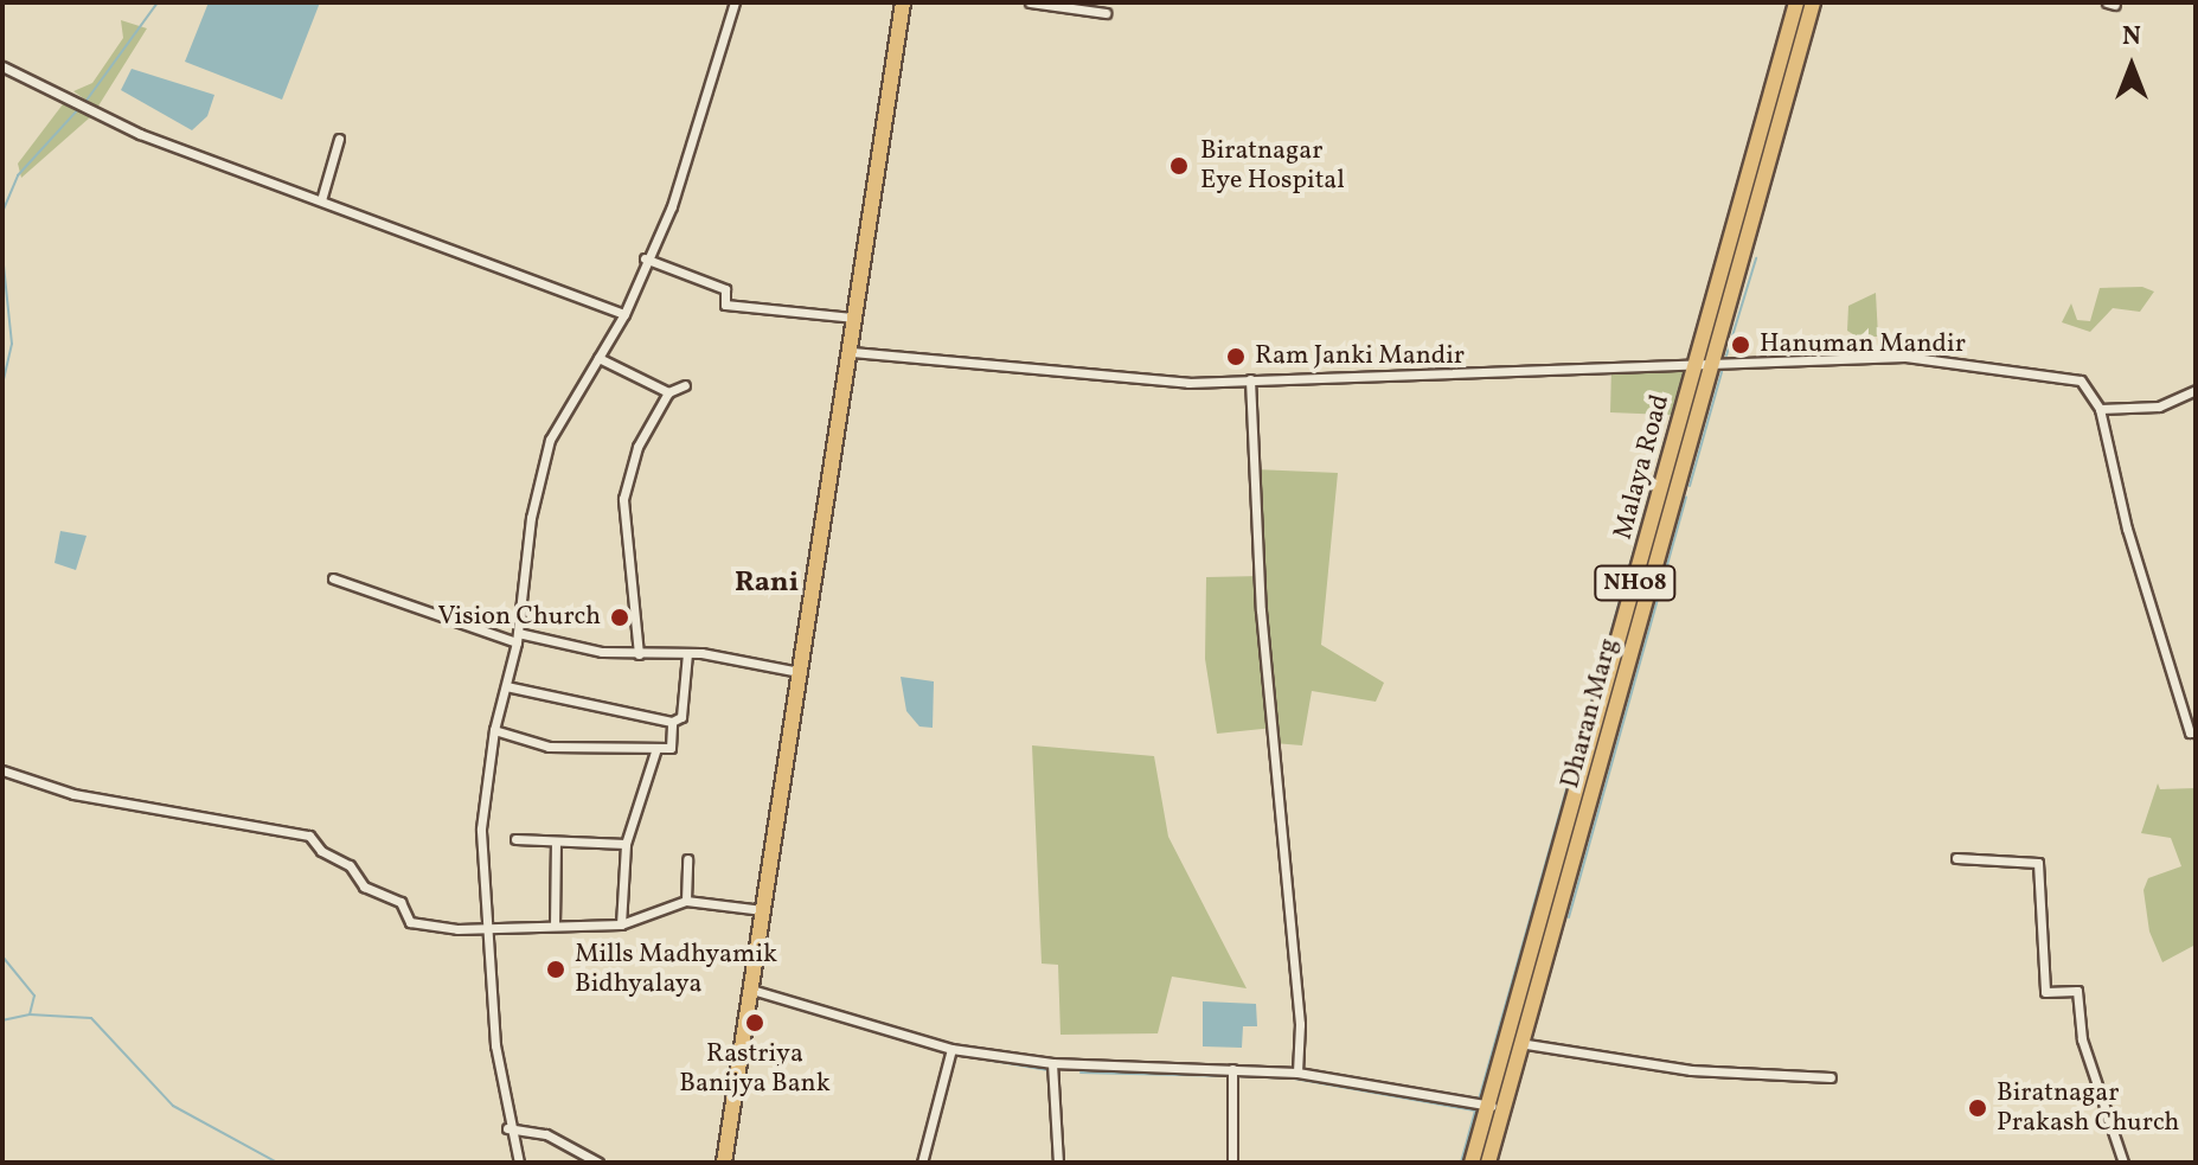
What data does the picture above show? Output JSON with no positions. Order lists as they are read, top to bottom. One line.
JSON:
{"streets":{"main road":["Malaya Road","NH08","Dharan Marg"]},"crossings":[["Malaya Road","Dharan Marg"],["NH08","Dharan Marg"]],"districts":["Rani"],"places":["Biratnagar Eye Hospital","Hanuman Mandir","Ram Janki Mandir","Vision Church","Mills Madhyamik Bidhyalaya","Rastriya Banijya Bank","Biratnagar Prakash Church"],"north":"top"}
